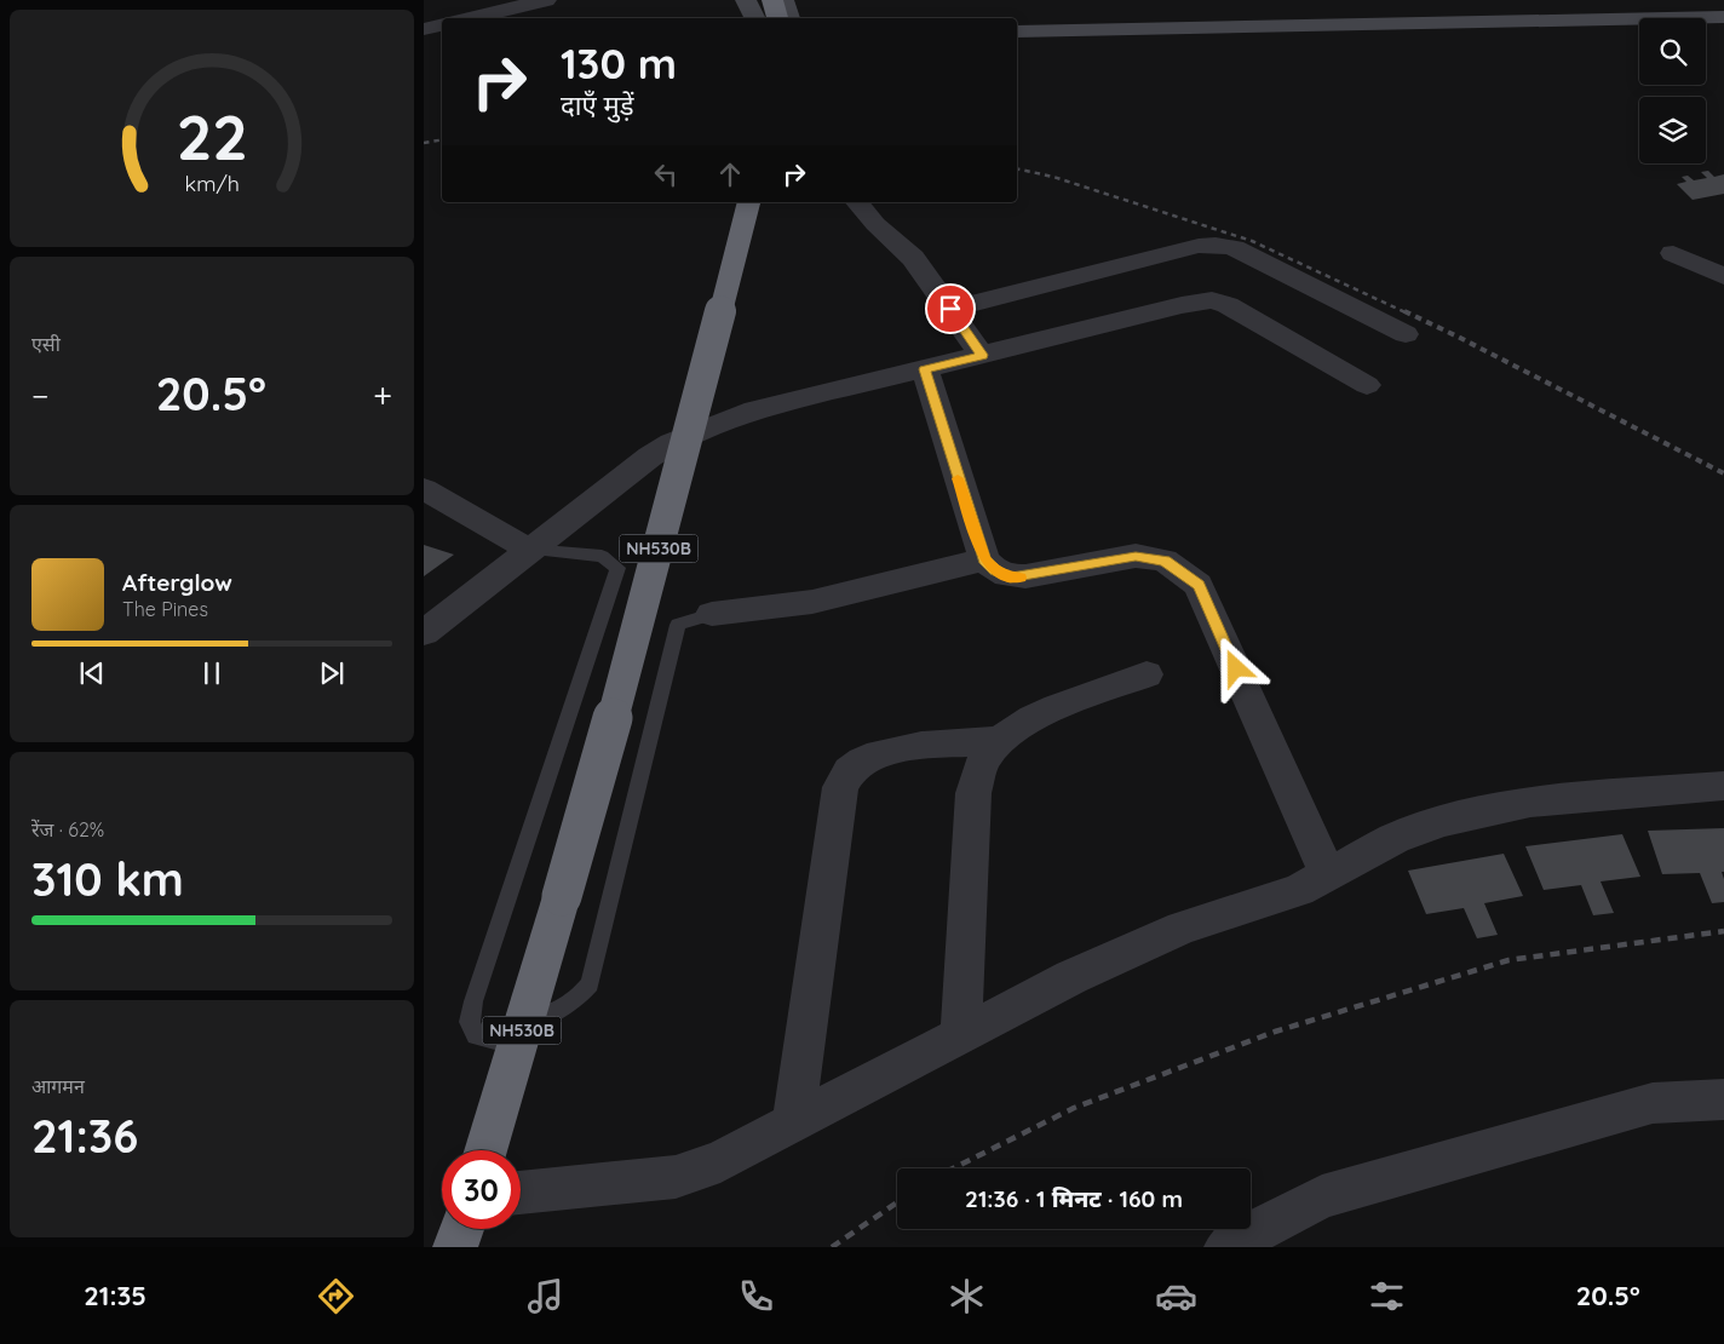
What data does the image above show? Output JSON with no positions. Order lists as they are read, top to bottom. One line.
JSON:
{"streets":{"highway":["NH530B"]},"page":{"turn":["130 m","दाएँ मुड़ें"],"tile":["एसी",["रेंज · 62%","310 km"],["आगमन","21:36"]],"heat":["−","20.5°","+"],"song":["Afterglow","The Pines"],"limit":"30","trip":"21:36 · 1 मिनट · 160 m","tabs":["21:35","20.5°"],"gauge":["22","km/h"]}}
